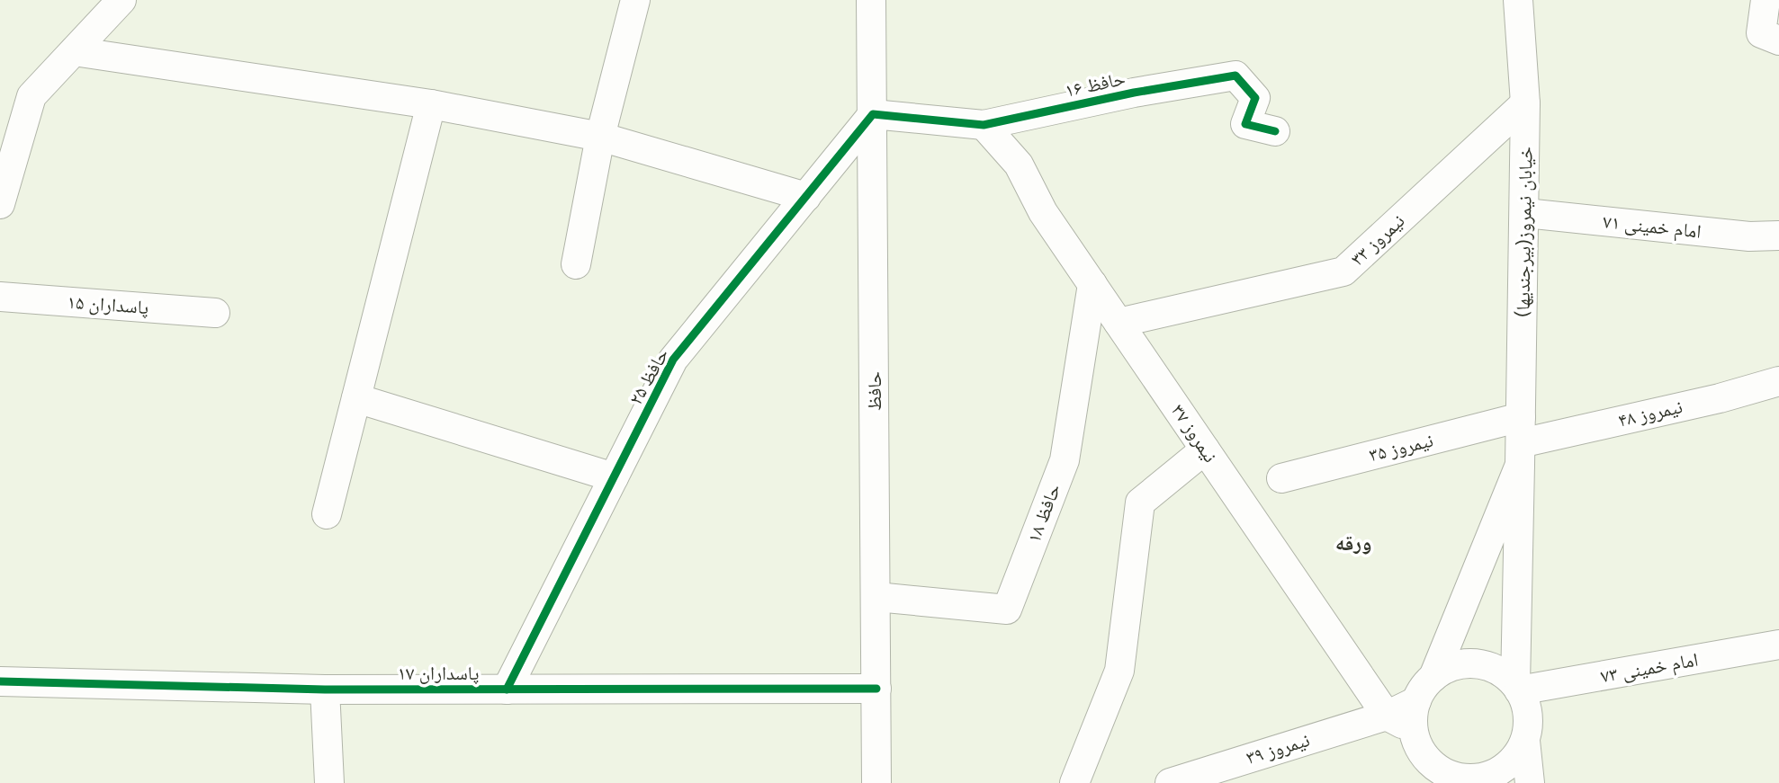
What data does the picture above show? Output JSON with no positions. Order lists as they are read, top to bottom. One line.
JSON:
{"streets":{"street":["حافظ ۱۶","امام خمینی ۷۱","خیابان نیمروز(بیرجندیها)","نیمروز ۳۳","پاسداران ۱۵","حافظ ۲۵","حافظ","نیمروز ۴۸","نیمروز ۳۷","نیمروز ۳۵","حافظ ۱۸","امام خمینی ۷۳","پاسداران ۱۷","نیمروز ۳۹"]},"crossings":[["حافظ ۱۶","حافظ ۲۵"],["حافظ ۱۶","حافظ"],["حافظ ۱۶","نیمروز ۳۷"],["امام خمینی ۷۱","خیابان نیمروز(بیرجندیها)"],["خیابان نیمروز(بیرجندیها)","نیمروز ۳۳"],["خیابان نیمروز(بیرجندیها)","نیمروز ۴۸"],["خیابان نیمروز(بیرجندیها)","نیمروز ۳۵"],["خیابان نیمروز(بیرجندیها)","امام خمینی ۷۳"],["نیمروز ۳۳","نیمروز ۳۷"],["حافظ ۲۵","حافظ"],["حافظ ۲۵","پاسداران ۱۷"],["حافظ","حافظ ۱۸"],["حافظ","پاسداران ۱۷"],["نیمروز ۴۸","نیمروز ۳۵"],["نیمروز ۳۷","حافظ ۱۸"],["نیمروز ۳۷","نیمروز ۳۹"]],"districts":["ورقه"]}
